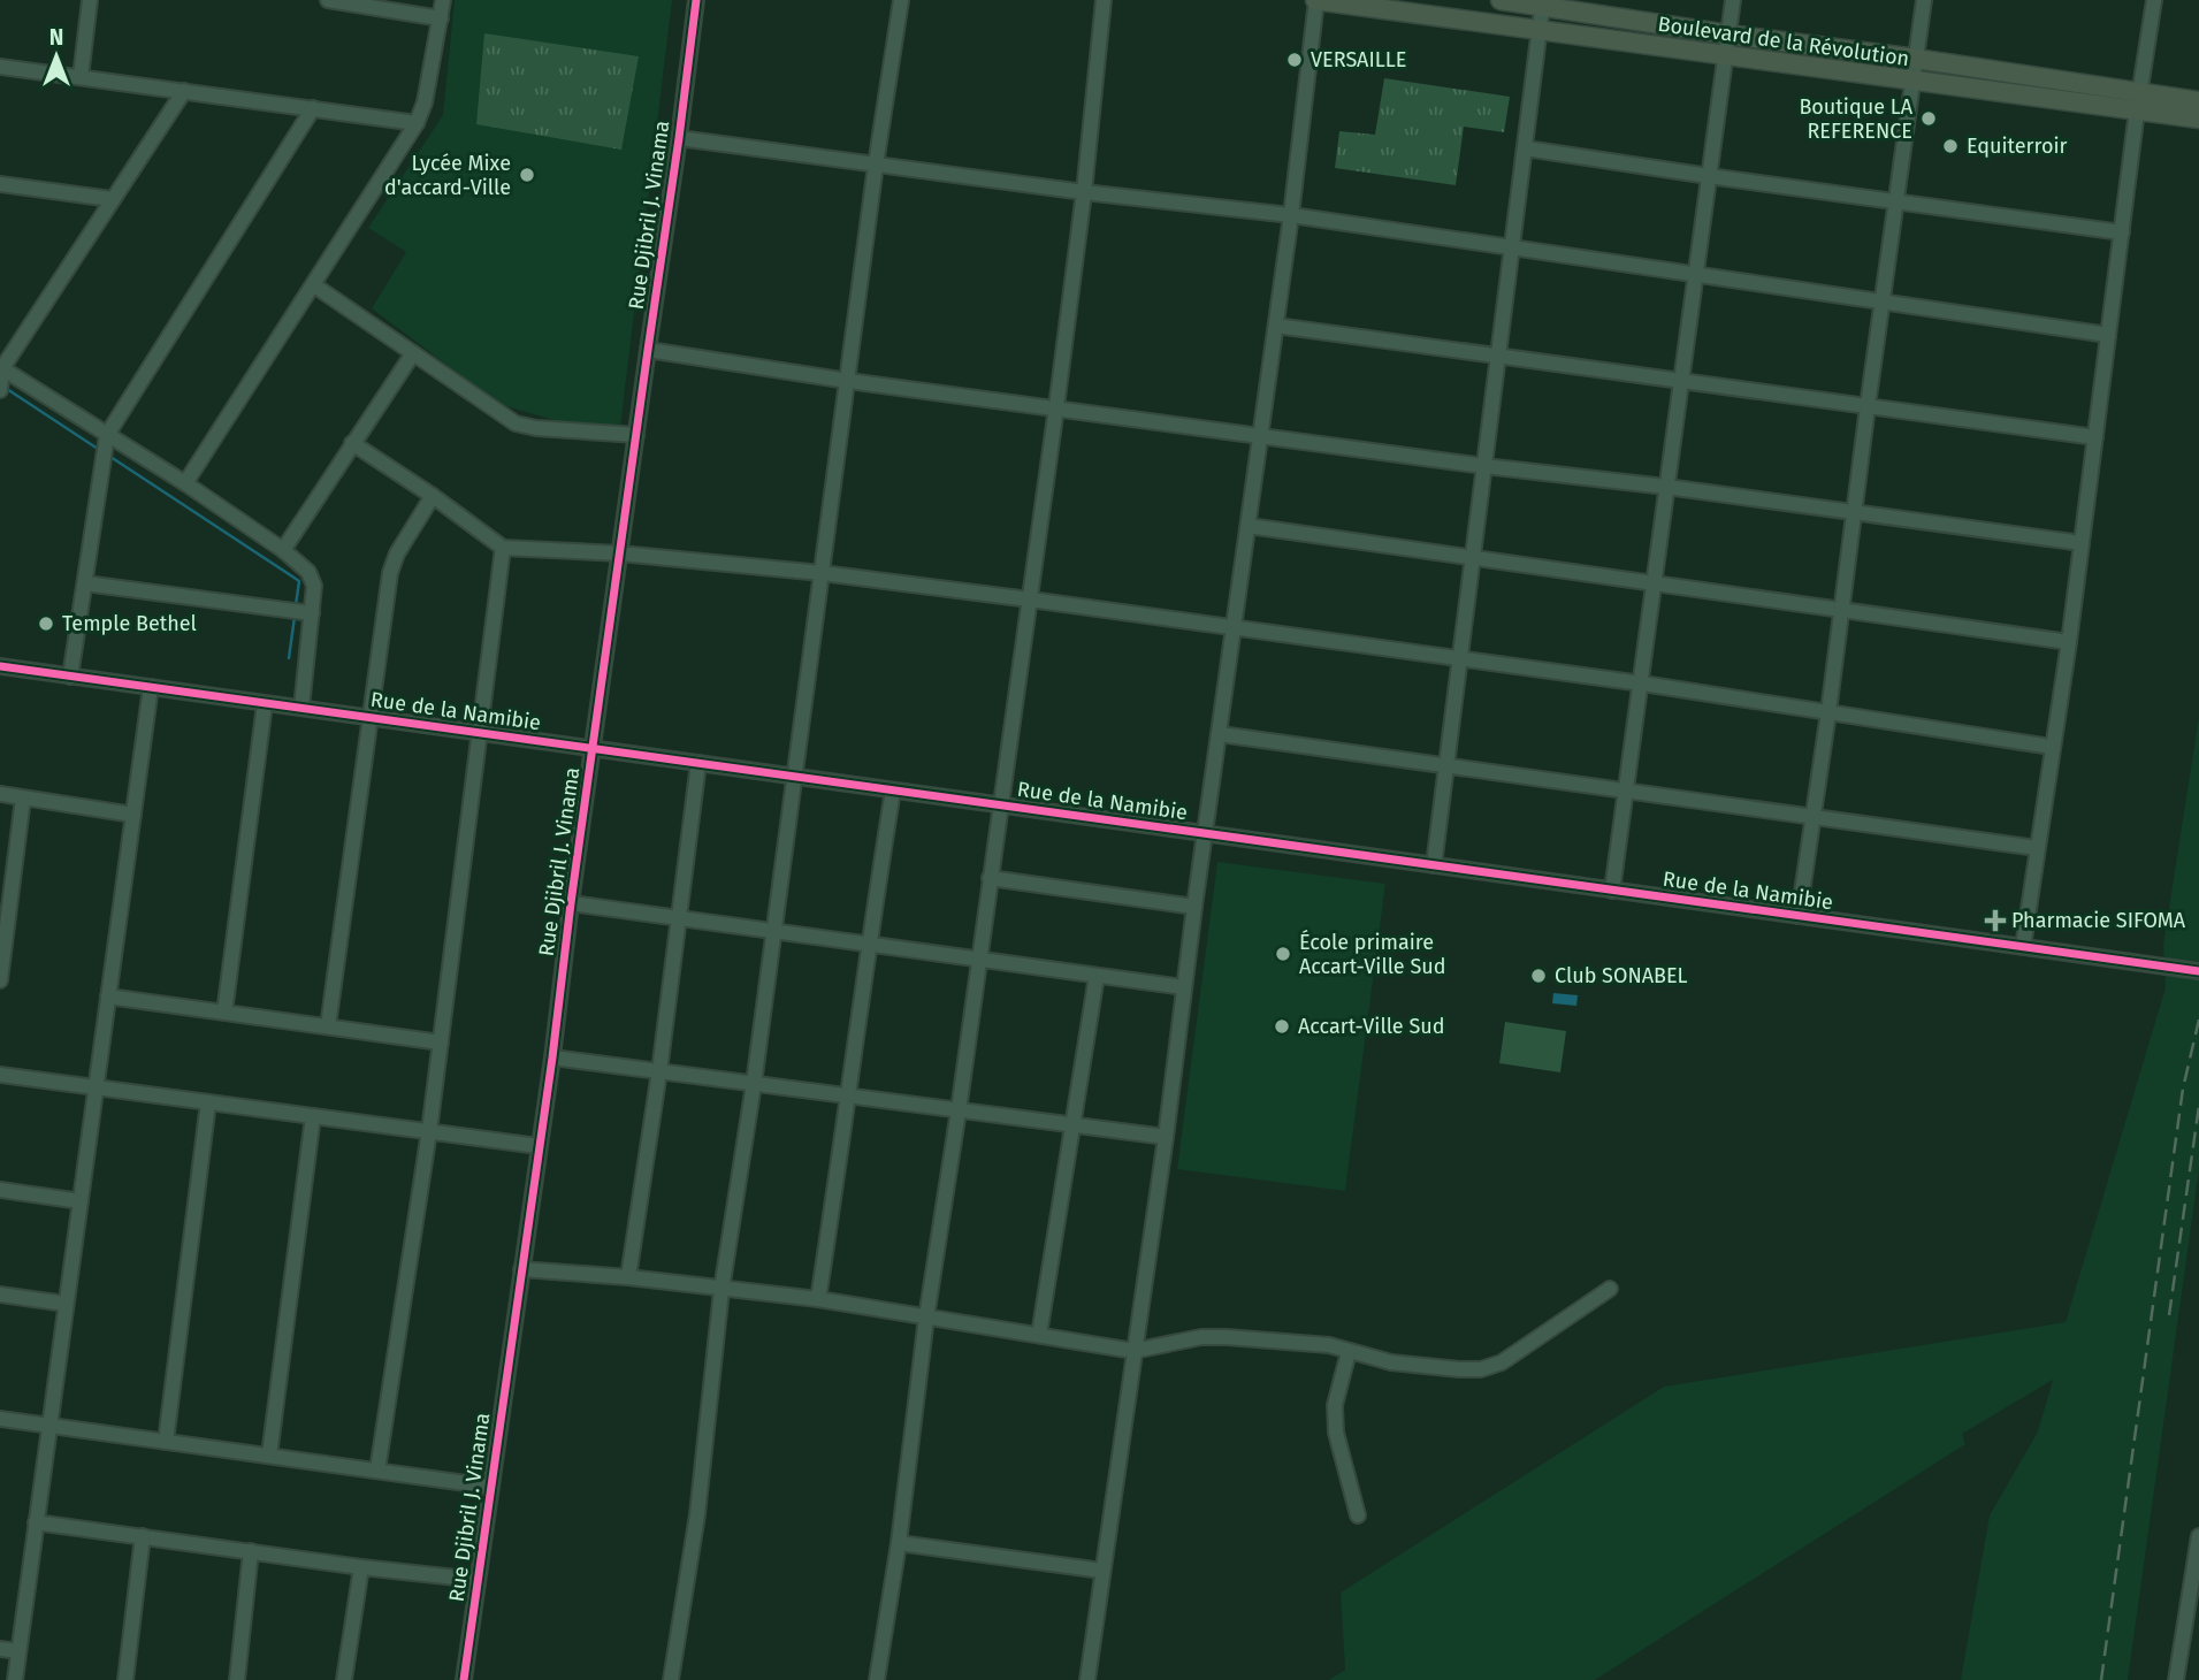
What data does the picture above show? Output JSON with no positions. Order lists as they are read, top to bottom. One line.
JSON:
{"streets":{"main road":["Boulevard de la Révolution"],"street":["Rue Djibril J. Vinama","Rue de la Namibie"]},"crossings":[["Rue Djibril J. Vinama","Rue de la Namibie"]],"places":{"other":["VERSAILLE","Boutique LA REFERENCE","Equiterroir","Lycée Mixe d'accard-Ville","Temple Bethel","École primaire Accart-Ville Sud","Club SONABEL","Accart-Ville Sud"],"health":["Pharmacie SIFOMA"]},"north":"top"}
